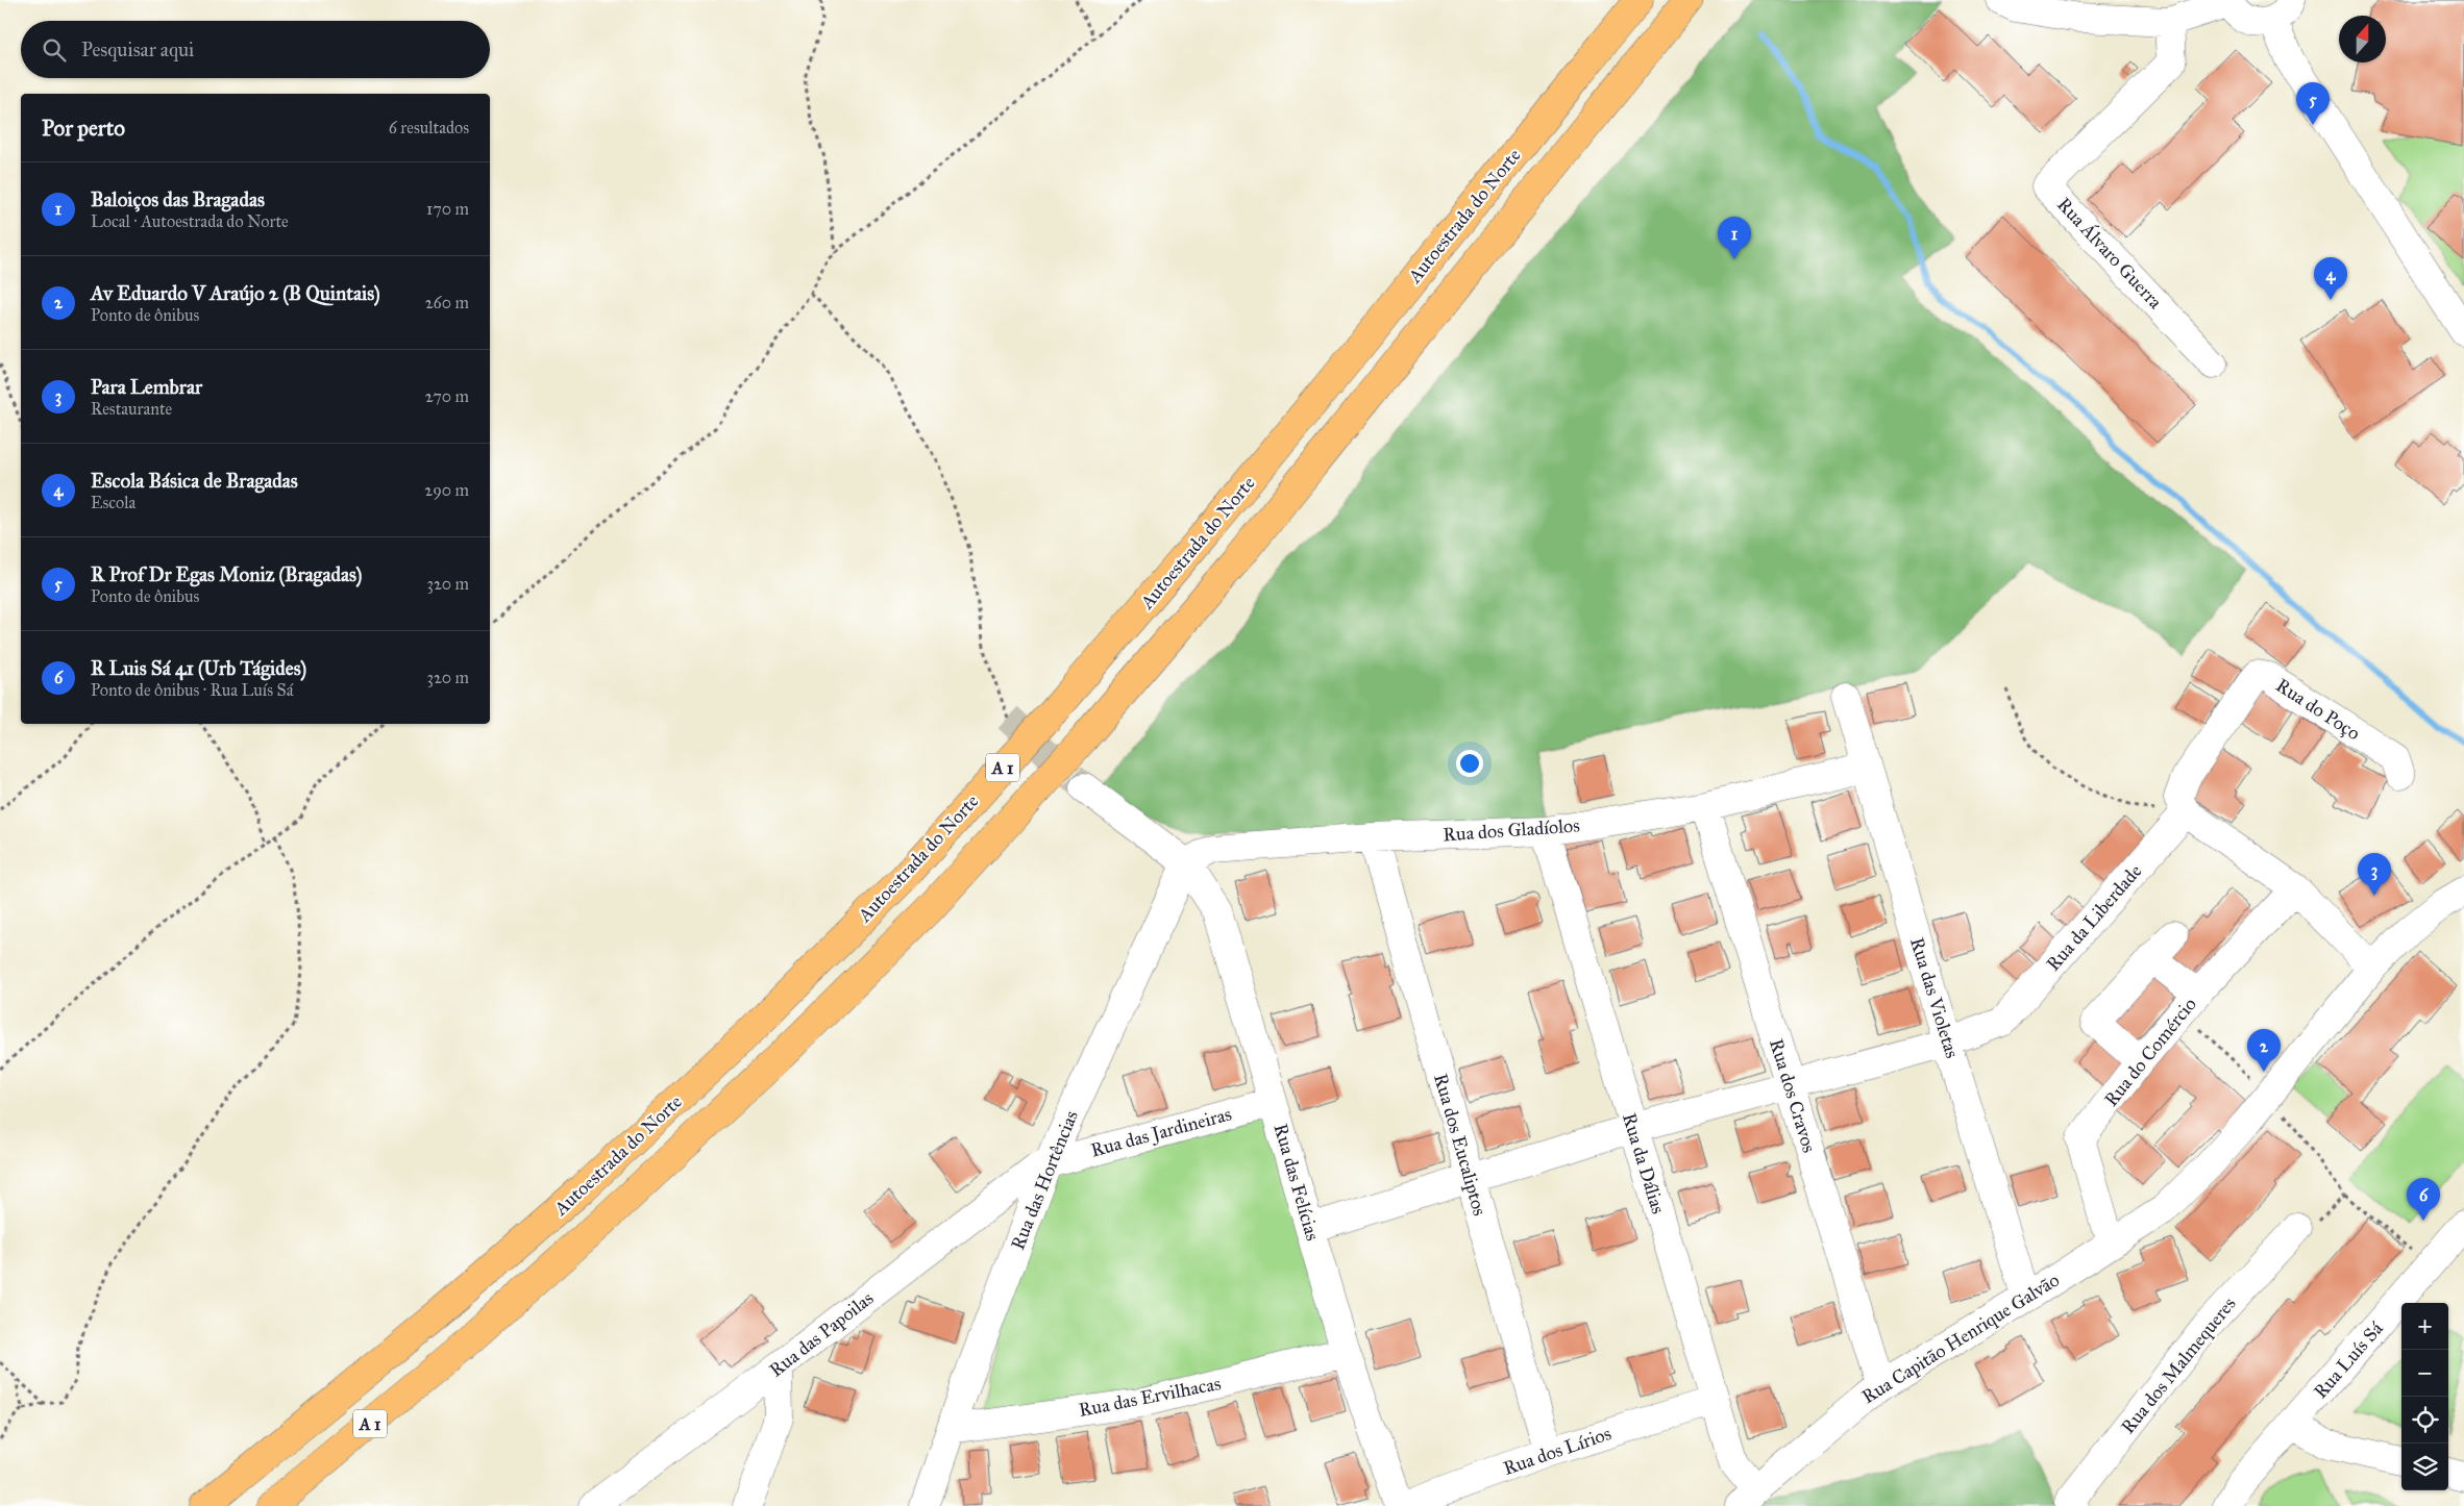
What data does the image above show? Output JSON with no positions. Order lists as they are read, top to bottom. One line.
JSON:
{"streets":{"highway":["Autoestrada do Norte","A 1"],"street":["Rua Álvaro Guerra","Rua do Poço","Rua dos Gladíolos","Rua da Liberdade","Rua das Violetas","Rua do Comércio","Rua dos Cravos","Rua das Jardineiras","Rua dos Eucaliptos","Rua da Dálias","Rua das Hortências","Rua das Felícias","Rua das Papoilas","Rua Capitão Henrique Galvão","Rua Luís Sá","Rua dos Malmequeres","Rua das Ervilhacas","Rua dos Lírios"]},"crossings":[["Rua do Poço","Rua da Liberdade"],["Rua dos Gladíolos","Rua das Violetas"],["Rua dos Gladíolos","Rua dos Cravos"],["Rua dos Gladíolos","Rua dos Eucaliptos"],["Rua dos Gladíolos","Rua da Dálias"],["Rua dos Gladíolos","Rua das Hortências"],["Rua dos Gladíolos","Rua das Felícias"],["Rua da Liberdade","Rua das Violetas"],["Rua das Violetas","Rua Capitão Henrique Galvão"],["Rua do Comércio","Rua Capitão Henrique Galvão"],["Rua dos Cravos","Rua Capitão Henrique Galvão"],["Rua das Jardineiras","Rua das Hortências"],["Rua das Jardineiras","Rua das Felícias"],["Rua das Jardineiras","Rua das Papoilas"],["Rua dos Eucaliptos","Rua dos Lírios"],["Rua da Dálias","Rua Capitão Henrique Galvão"],["Rua da Dálias","Rua dos Lírios"],["Rua das Hortências","Rua das Felícias"],["Rua das Hortências","Rua das Papoilas"],["Rua das Hortências","Rua das Ervilhacas"],["Rua das Felícias","Rua das Ervilhacas"],["Rua das Felícias","Rua dos Lírios"]],"north":"top","page":{"search":"Pesquisar aqui","pins":["5","1","4","3","2","6"],"heading":["Por perto","6 resultados"],"list":[{"mark":"1","name":"Baloiços das Bragadas","note":"Local · Autoestrada do Norte","value":"170 m"},{"mark":"2","name":"Av Eduardo V Araújo 2 (B Quintais)","note":"Ponto de ônibus","value":"260 m"},{"mark":"3","name":"Para Lembrar","note":"Restaurante","value":"270 m"},{"mark":"4","name":"Escola Básica de Bragadas","note":"Escola","value":"290 m"},{"mark":"5","name":"R Prof Dr Egas Moniz (Bragadas)","note":"Ponto de ônibus","value":"320 m"},{"mark":"6","name":"R Luis Sá 41 (Urb Tágides)","note":"Ponto de ônibus · Rua Luís Sá","value":"320 m"}],"map_buttons":["+","−"]}}
